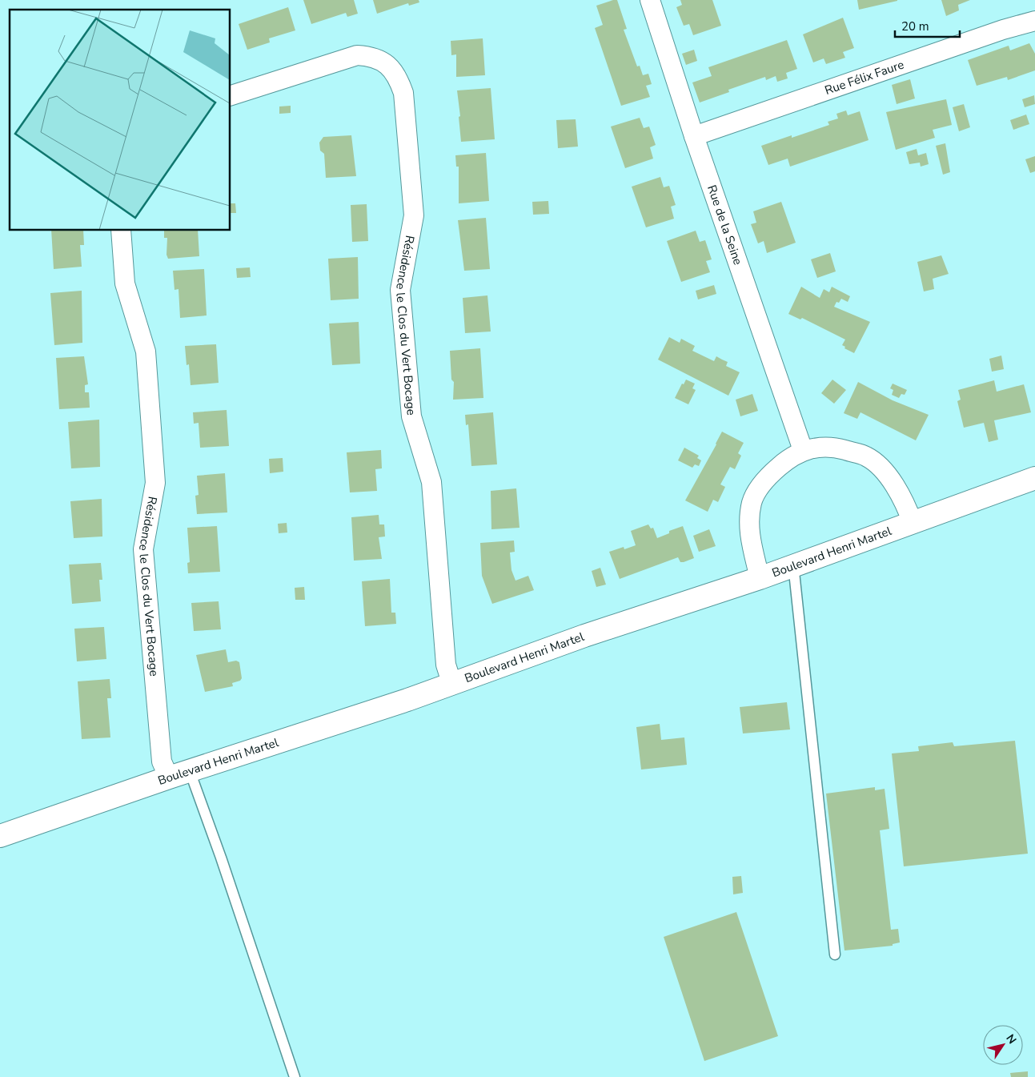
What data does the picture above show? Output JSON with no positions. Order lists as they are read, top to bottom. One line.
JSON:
{"streets":{"street":["Rue Félix Faure","Rue de la Seine","Résidence le Clos du Vert Bocage","Boulevard Henri Martel"]},"crossings":[["Rue Félix Faure","Rue de la Seine"],["Résidence le Clos du Vert Bocage","Boulevard Henri Martel"]],"scale_bar":"20 m","north":"top right"}
